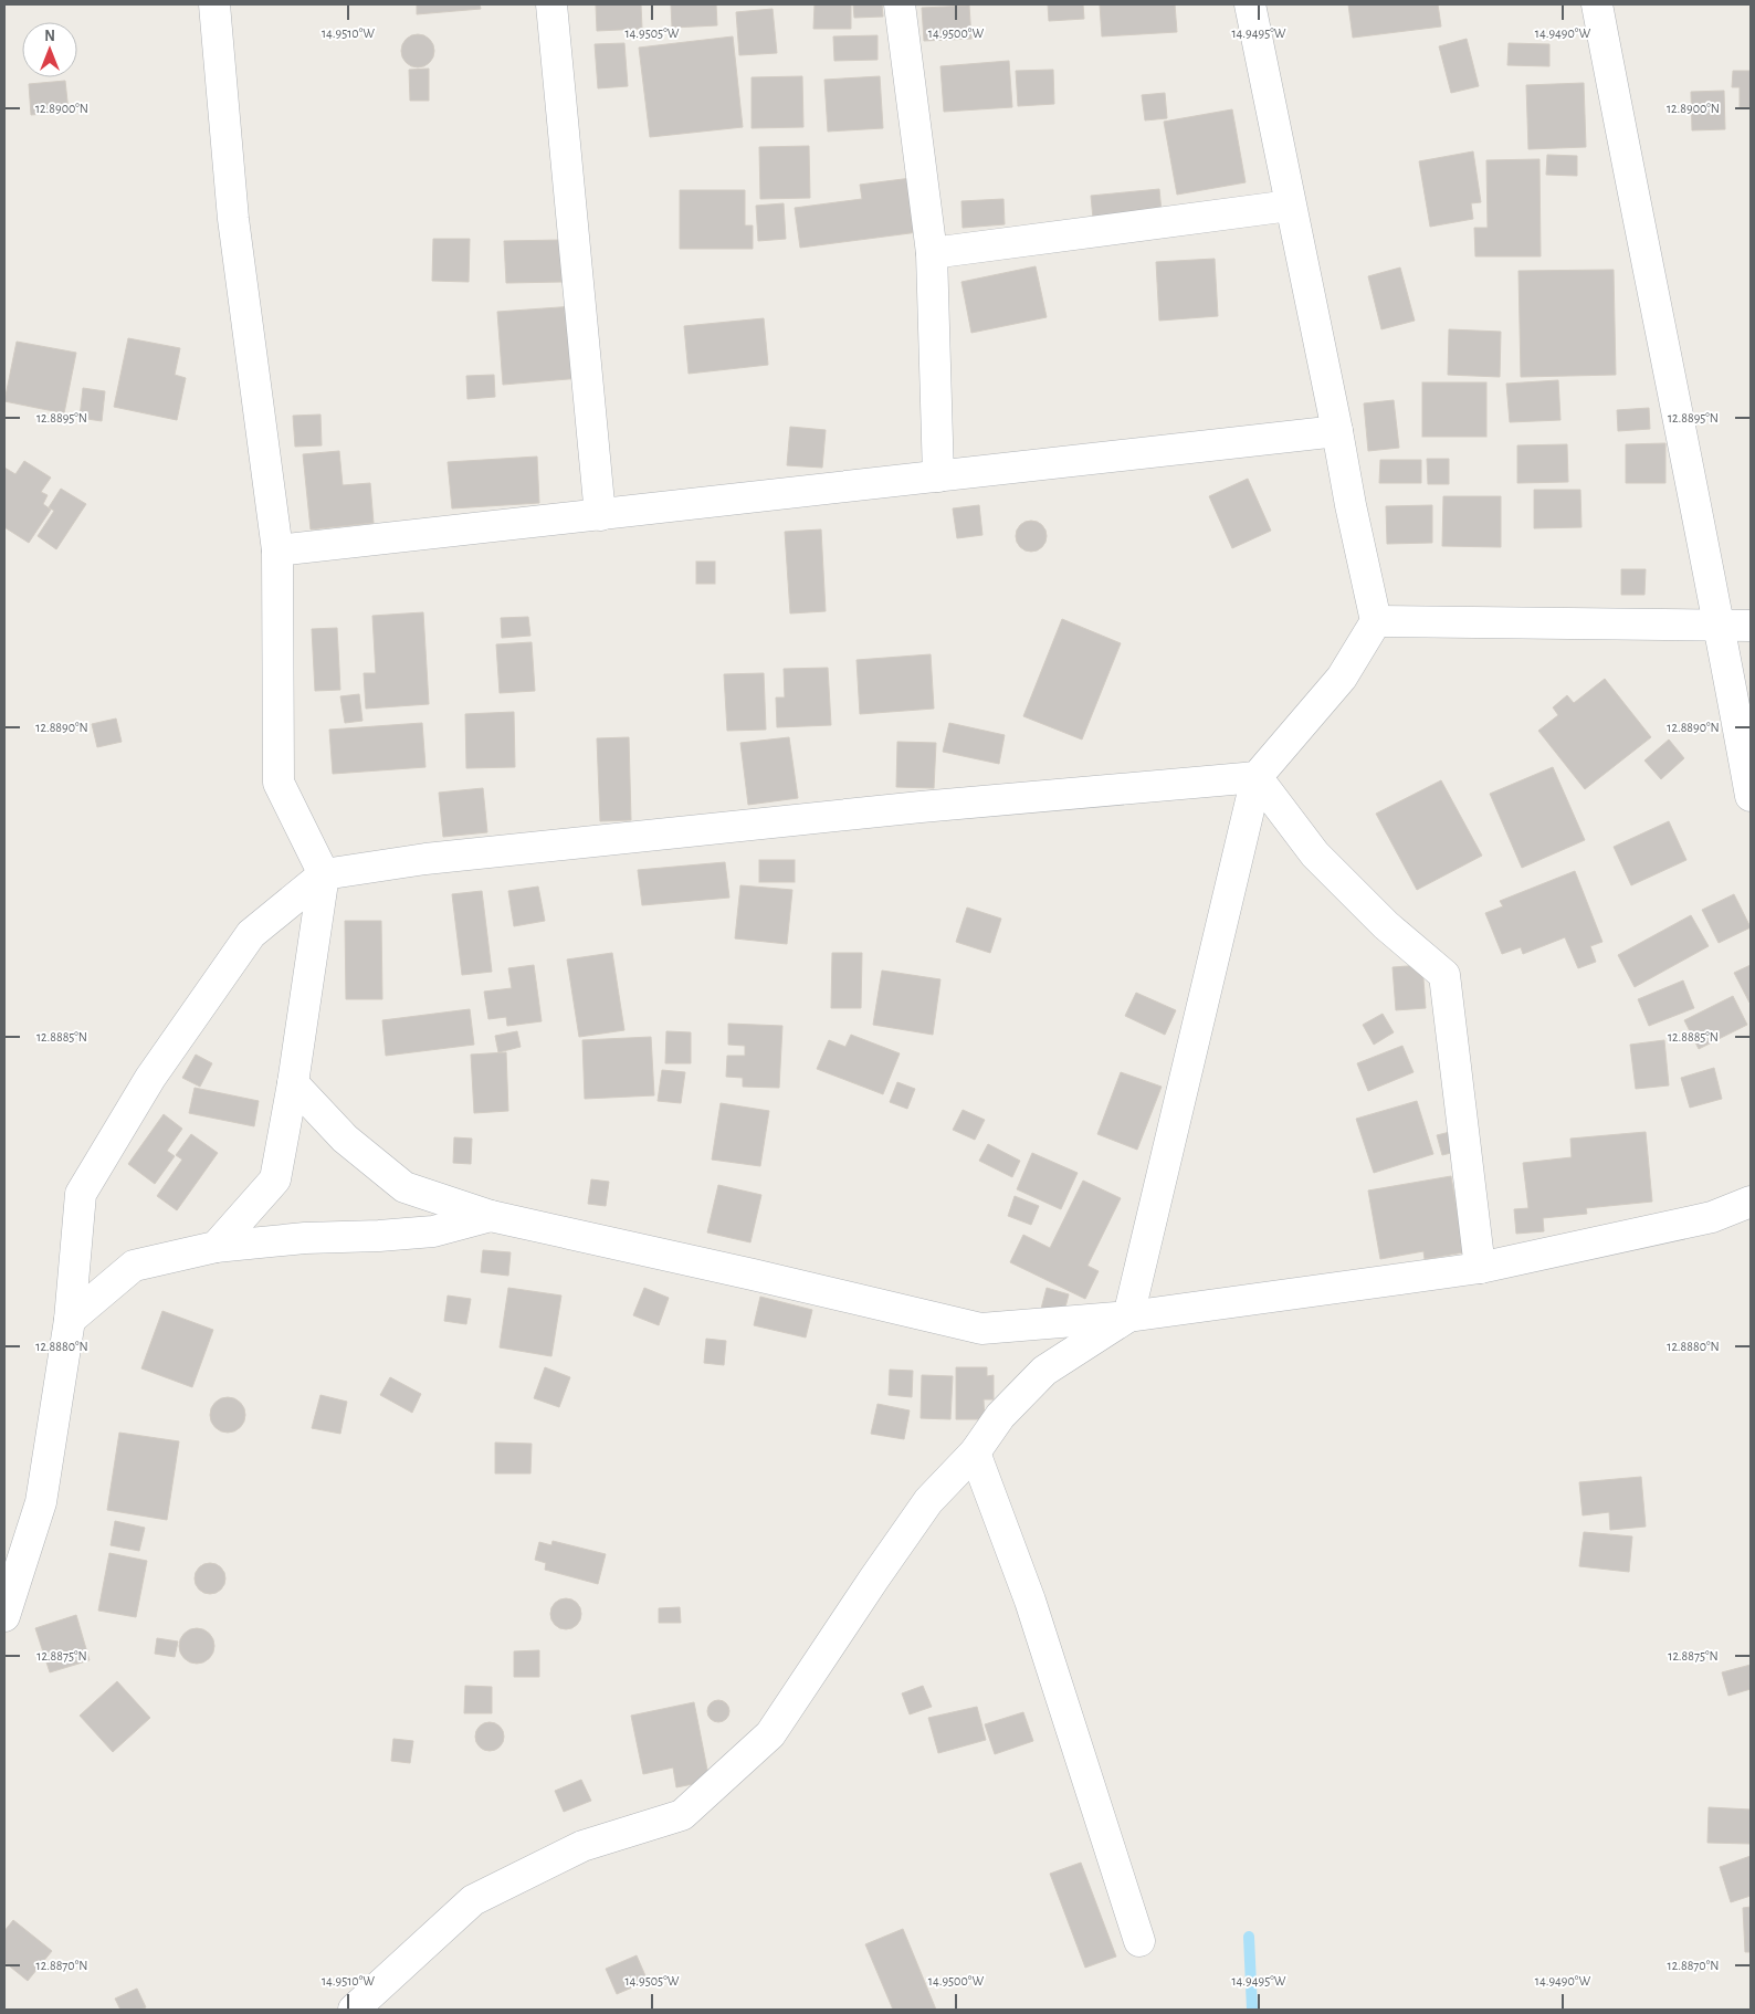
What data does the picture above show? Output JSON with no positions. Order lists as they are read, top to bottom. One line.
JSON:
{"north":"top","coordinates":["14.9510°W","14.9505°W","14.9500°W","14.9495°W","14.9490°W","12.8900°N","12.8895°N","12.8890°N","12.8885°N","12.8880°N","12.8875°N","12.8870°N"]}
